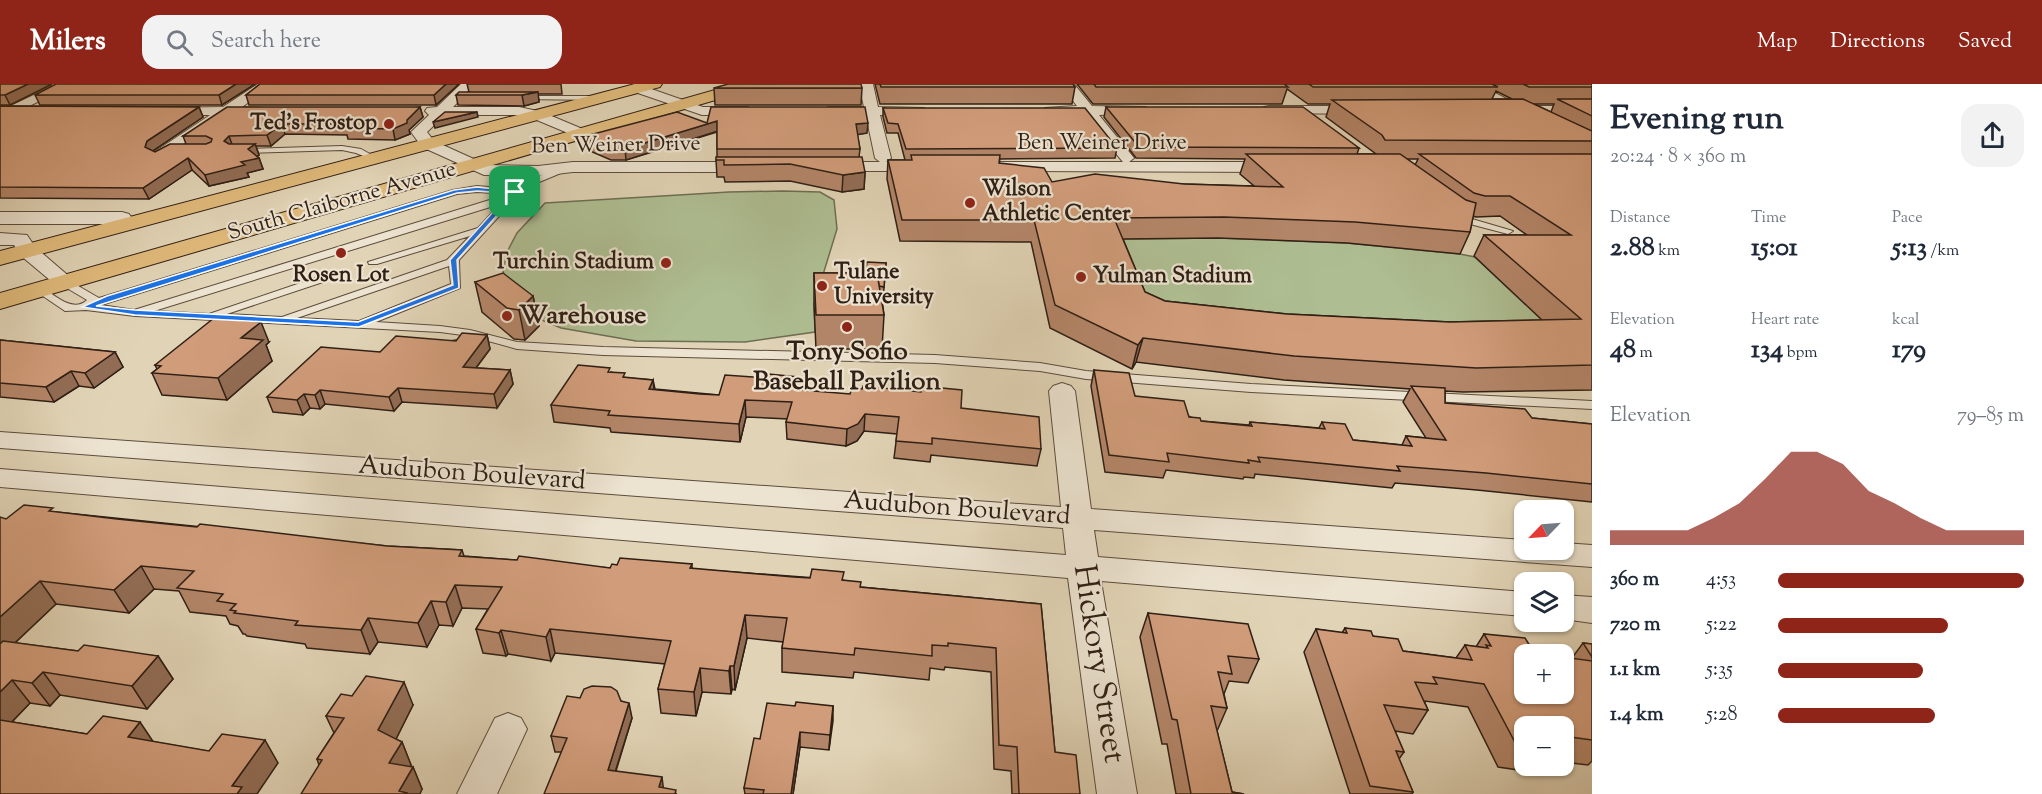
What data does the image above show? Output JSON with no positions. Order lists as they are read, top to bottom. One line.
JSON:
{"streets":{"main road":["South Claiborne Avenue"],"street":["Ben Weiner Drive","Audubon Boulevard","Hickory Street"]},"crossings":[["Ben Weiner Drive","South Claiborne Avenue"],["Audubon Boulevard","Hickory Street"]],"places":["Ted's Frostop","Wilson Athletic Center","Rosen Lot","Turchin Stadium","Yulman Stadium","Tulane University","Warehouse","Tony Sofio Baseball Pavilion"],"north":"bottom left","page":{"header":"Milers","search":"Search here","nav":["Map","Directions","Saved"],"heading":["Evening run","20:24 · 8 × 360 m"],"stats":[["Distance","2.88 km"],["Time","15:01"],["Pace","5:13 /km"],["Elevation","48 m"],["Heart rate","134 bpm"],["kcal","179"]],"chart":["Elevation","79–85 m"],"map_buttons":["+","−"],"list":[{"name":"360 m","note":"4:53"},{"name":"720 m","note":"5:22"},{"name":"1.1 km","note":"5:35"},{"name":"1.4 km","note":"5:28"}]}}
